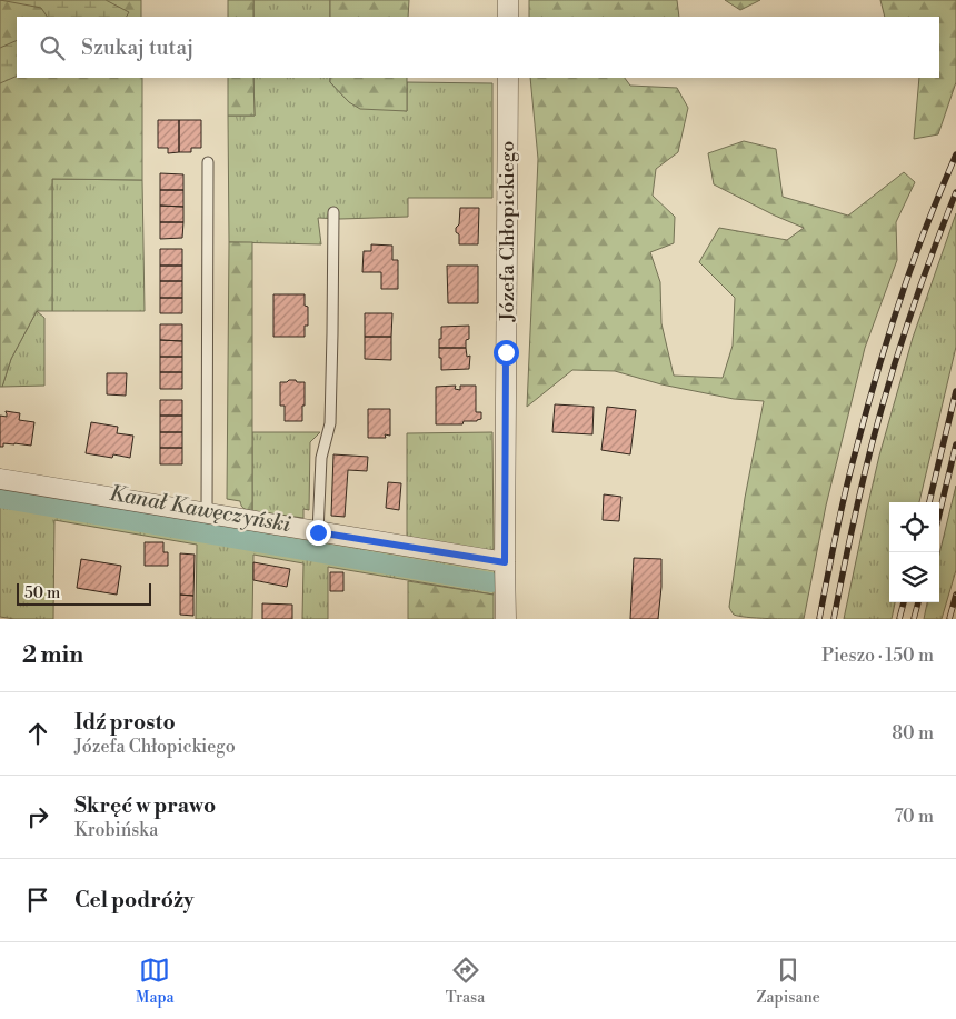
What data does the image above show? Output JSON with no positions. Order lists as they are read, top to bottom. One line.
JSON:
{"streets":{"street":["Józefa Chłopickiego"]},"water":["Kanał Kawęczyński"],"scale_bar":"50 m","page":{"search":"Szukaj tutaj","scale":"50 m","heading":["2 min","Pieszo · 150 m"],"list":[["Idź prosto","Józefa Chłopickiego","80 m"],["Skręć w prawo","Krobińska","70 m"],"Cel podróży"],"nav":["Mapa","Trasa","Zapisane"]}}
